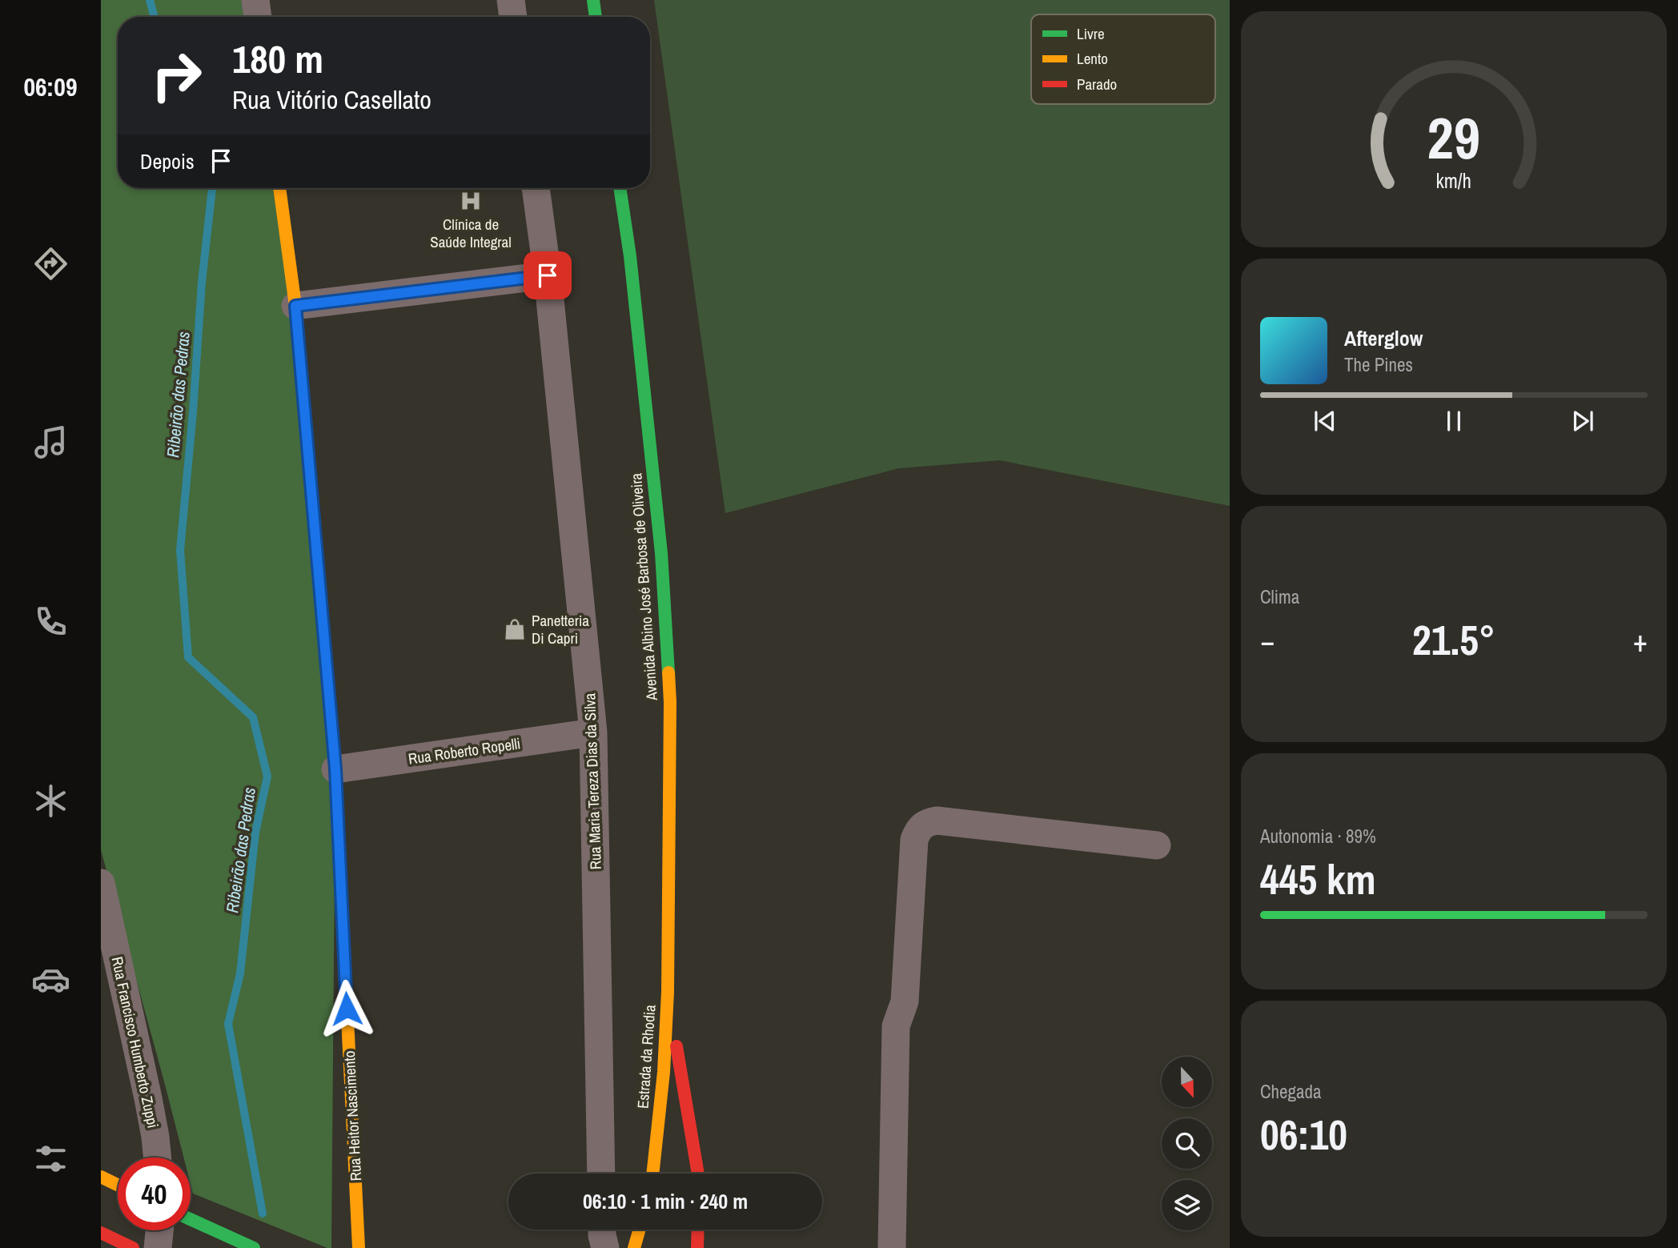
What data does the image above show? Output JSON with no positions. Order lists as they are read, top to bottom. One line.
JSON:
{"streets":{"main road":["Avenida Albino José Barbosa de Oliveira","Estrada da Rhodia","Rua Heitor Nascimento"],"street":["Rua Roberto Ropelli","Rua Maria Tereza Dias da Silva","Rua Francisco Humberto Zuppi"]},"crossings":[["Avenida Albino José Barbosa de Oliveira","Estrada da Rhodia"],["Rua Roberto Ropelli","Rua Maria Tereza Dias da Silva"],["Rua Roberto Ropelli","Rua Heitor Nascimento"]],"water":["Ribeirão das Pedras"],"places":{"hospital":["Clínica de Saúde Integral"],"shop":["Panetteria Di Capri"]},"legend":["Livre","Lento","Parado"],"north":"bottom","page":{"tabs":"06:09","turn":["180 m","Rua Vitório Casellato"],"then":"Depois","song":["Afterglow","The Pines"],"tile":["Clima",["Autonomia · 89%","445 km"],["Chegada","06:10"]],"heat":["−","21.5°","+"],"limit":"40","trip":"06:10 · 1 min · 240 m","gauge":["29","km/h"]}}
